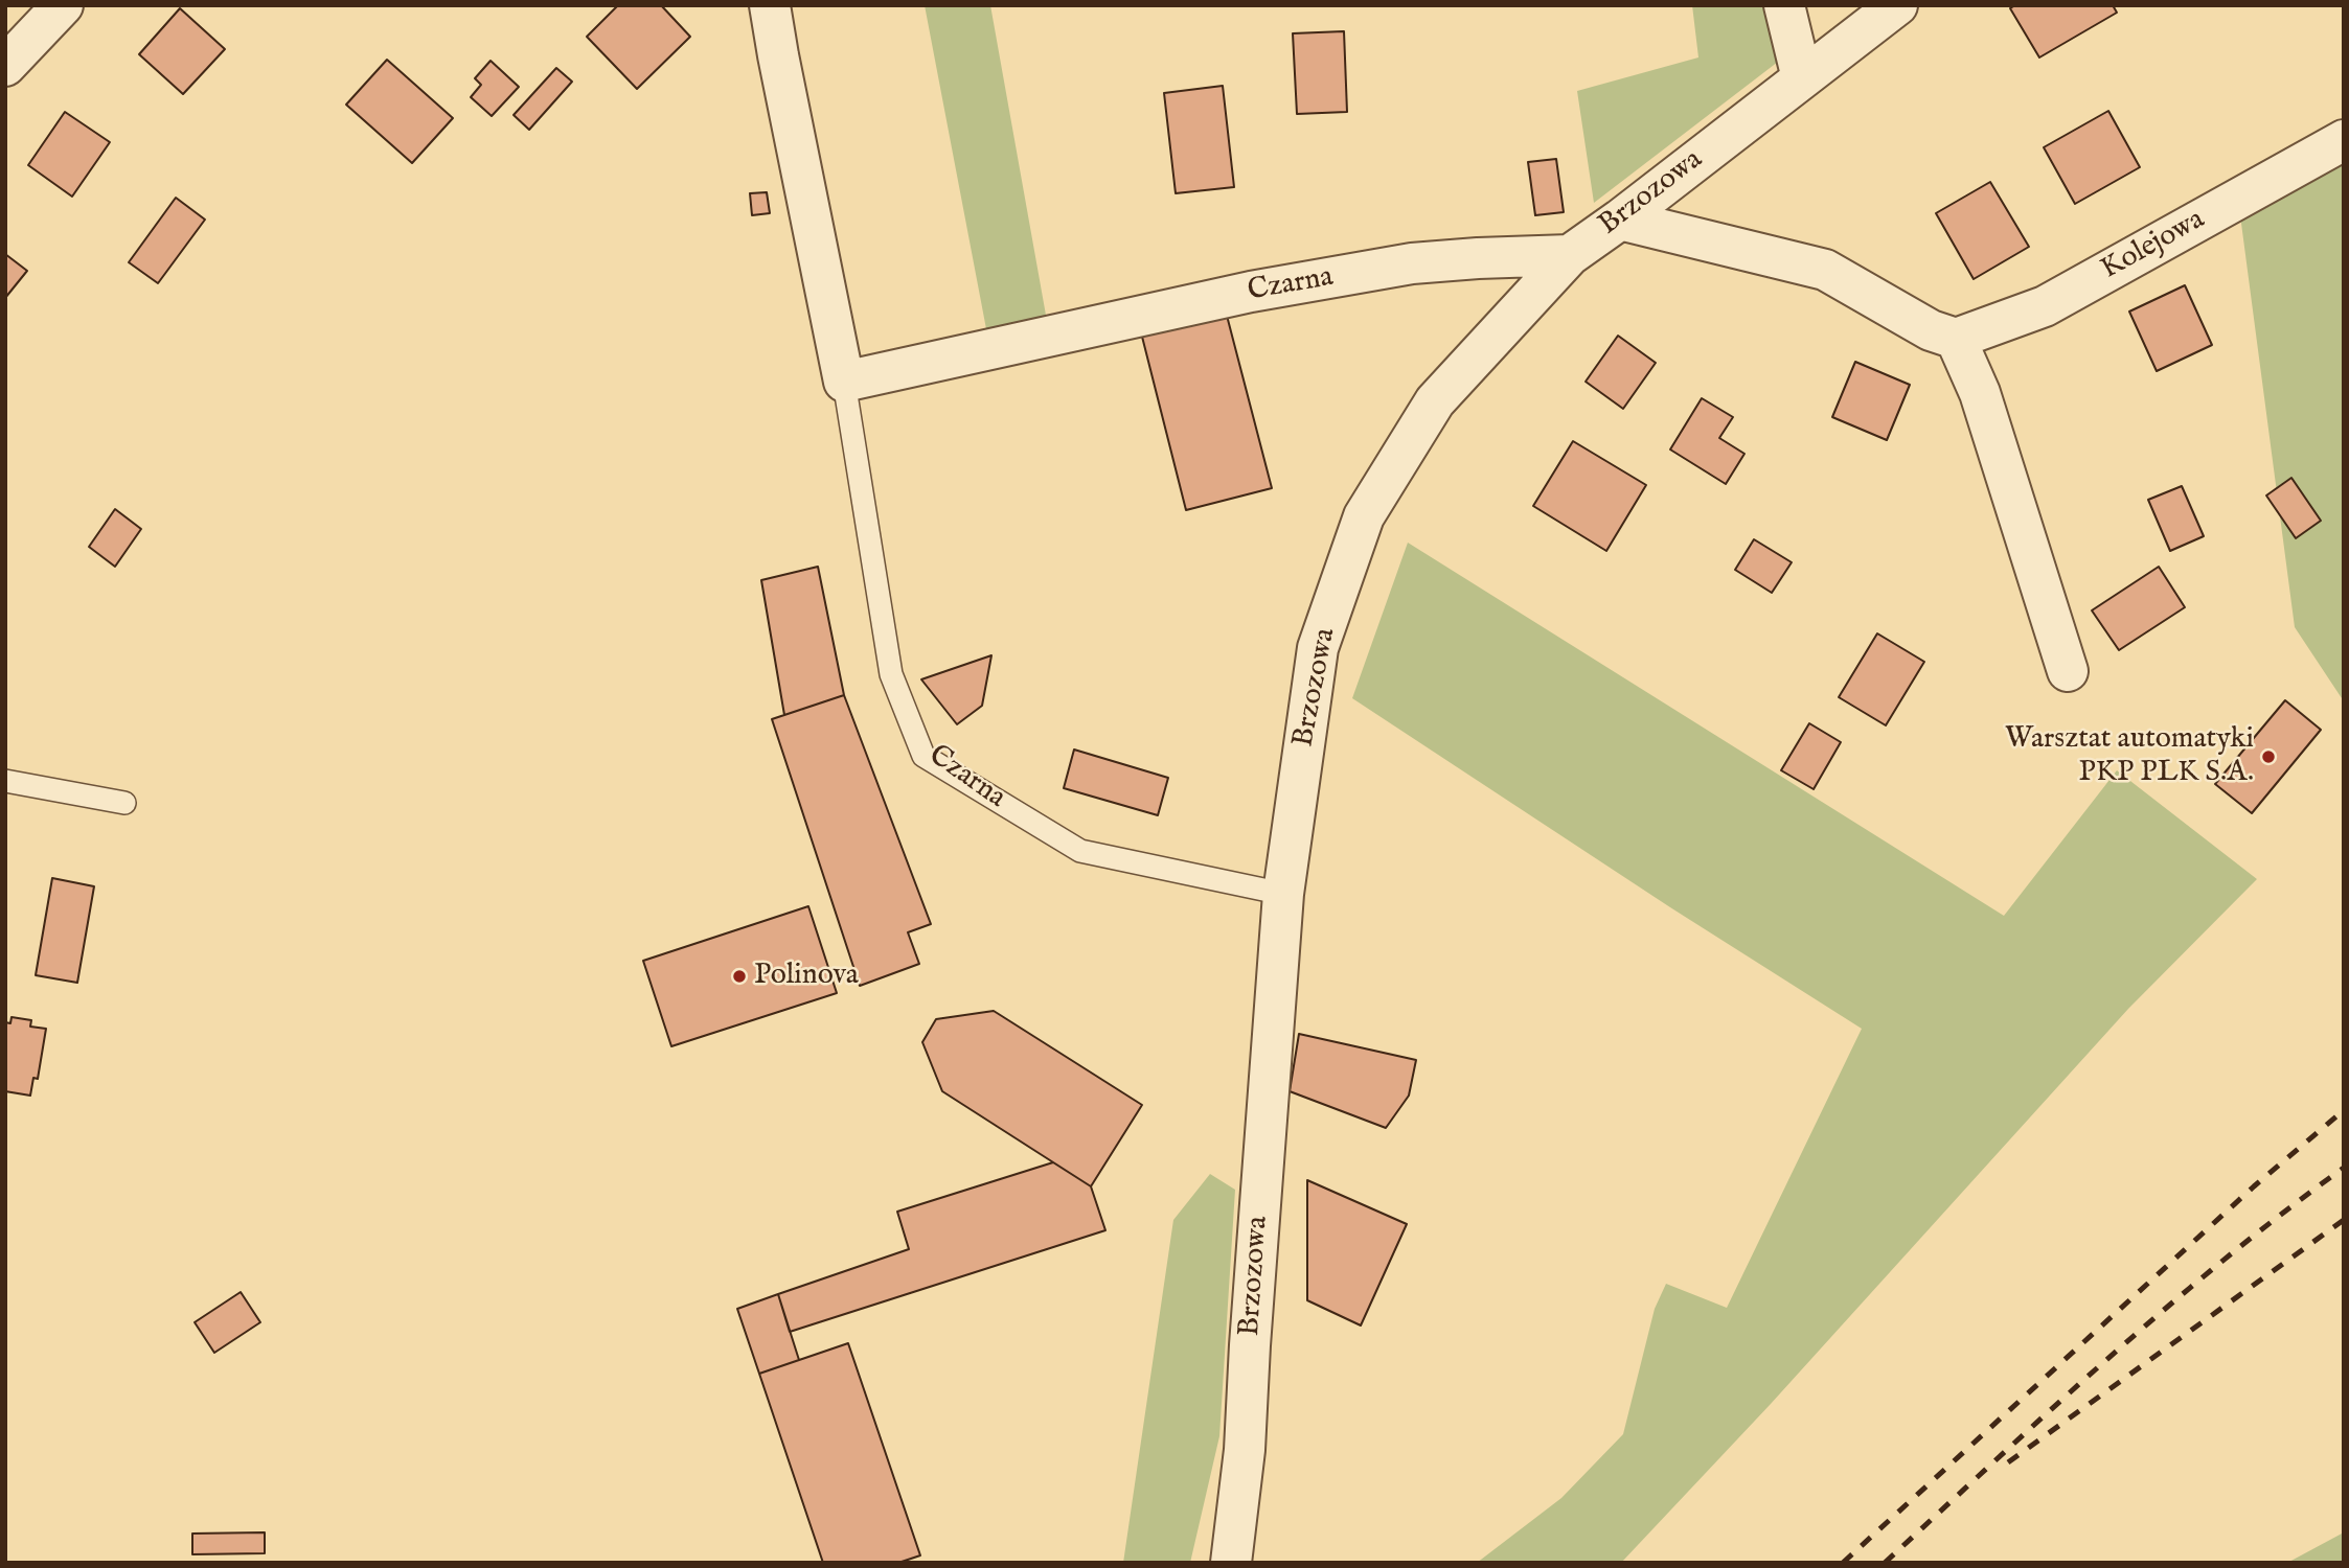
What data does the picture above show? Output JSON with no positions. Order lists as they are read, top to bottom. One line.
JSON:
{"streets":{"street":["Brzozowa","Kolejowa","Czarna"]},"crossings":[["Brzozowa","Czarna"]],"places":["Warsztat automatyki PKP PLK S.A.","Polinova"]}
